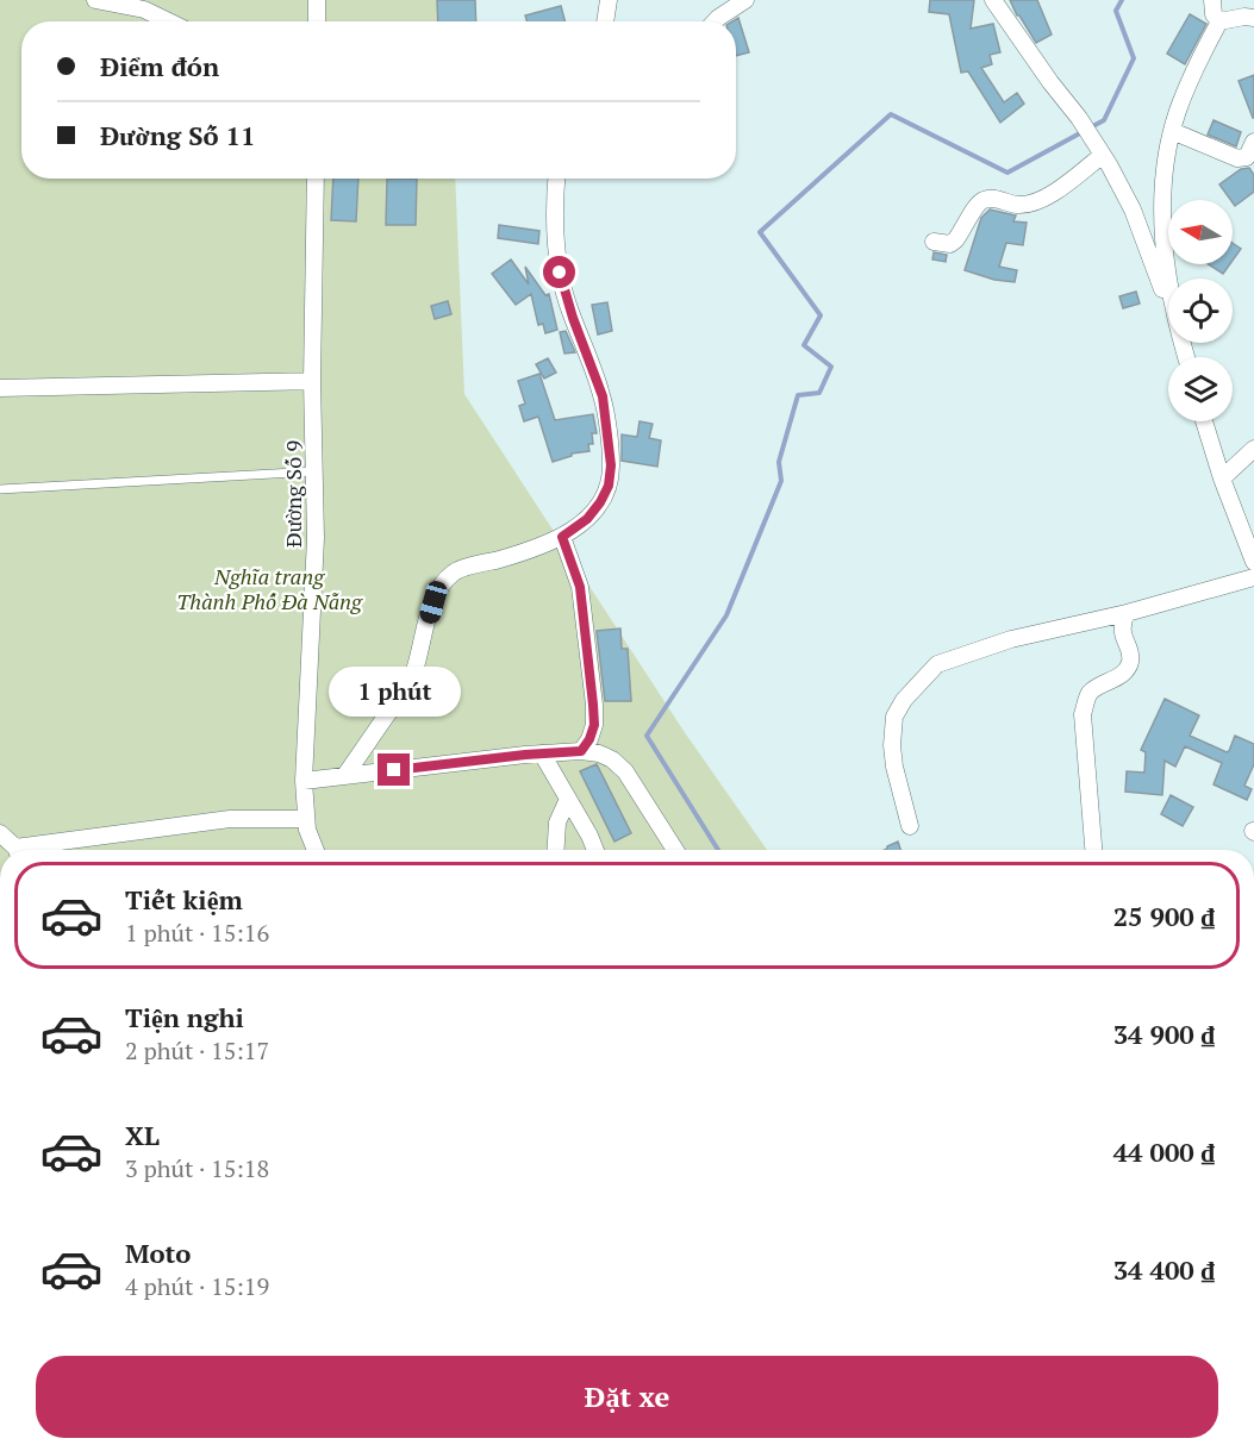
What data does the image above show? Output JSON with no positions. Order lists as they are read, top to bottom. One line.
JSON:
{"streets":{"street":["Đường Số 9"]},"parks":["Nghĩa trang Thành Phố Đà Nẵng"],"north":"left","page":{"banner":["Điểm đón","Đường Số 11"],"bubble":"1 phút","list":[{"name":"Tiết kiệm","note":"1 phút · 15:16","value":"25 900 ₫"},{"name":"Tiện nghi","note":"2 phút · 15:17","value":"34 900 ₫"},{"name":"XL","note":"3 phút · 15:18","value":"44 000 ₫"},{"name":"Moto","note":"4 phút · 15:19","value":"34 400 ₫"}],"buttons":"Đặt xe"}}
